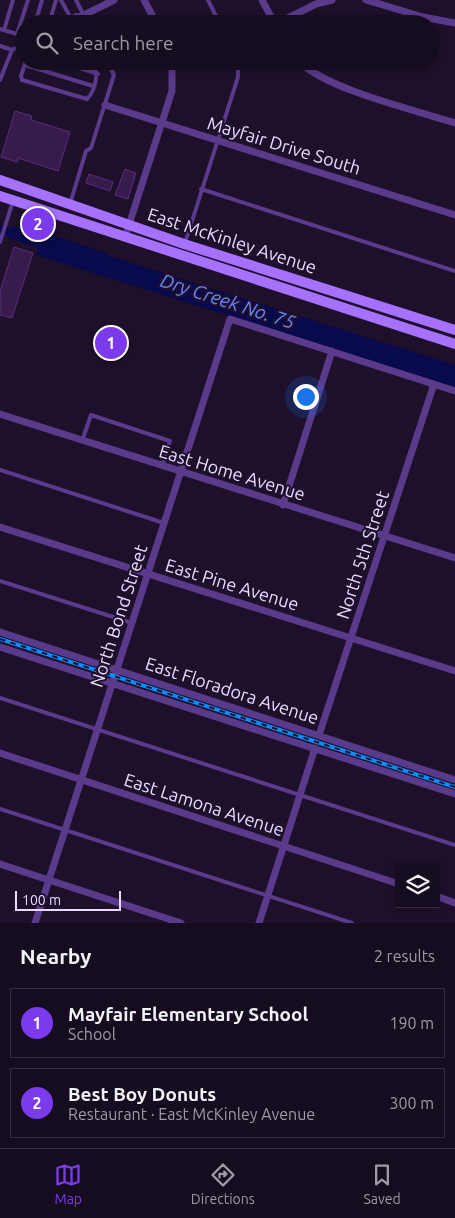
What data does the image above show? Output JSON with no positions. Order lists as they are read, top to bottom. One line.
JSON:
{"streets":{"main road":["East McKinley Avenue"],"street":["Mayfair Drive South","East Home Avenue","North 5th Street","East Pine Avenue","North Bond Street","East Floradora Avenue","East Lamona Avenue"]},"crossings":[["East Home Avenue","North 5th Street"],["East Home Avenue","North Bond Street"],["North 5th Street","East Pine Avenue"],["North 5th Street","East Floradora Avenue"],["East Pine Avenue","North Bond Street"],["North Bond Street","East Floradora Avenue"],["North Bond Street","East Lamona Avenue"]],"water":["Dry Creek No. 75"],"scale_bar":"100 m","page":{"search":"Search here","pins":["2","1"],"scale":"100 m","heading":["Nearby","2 results"],"list":[{"mark":"1","name":"Mayfair Elementary School","note":"School","value":"190 m"},{"mark":"2","name":"Best Boy Donuts","note":"Restaurant · East McKinley Avenue","value":"300 m"}],"nav":["Map","Directions","Saved"]}}
